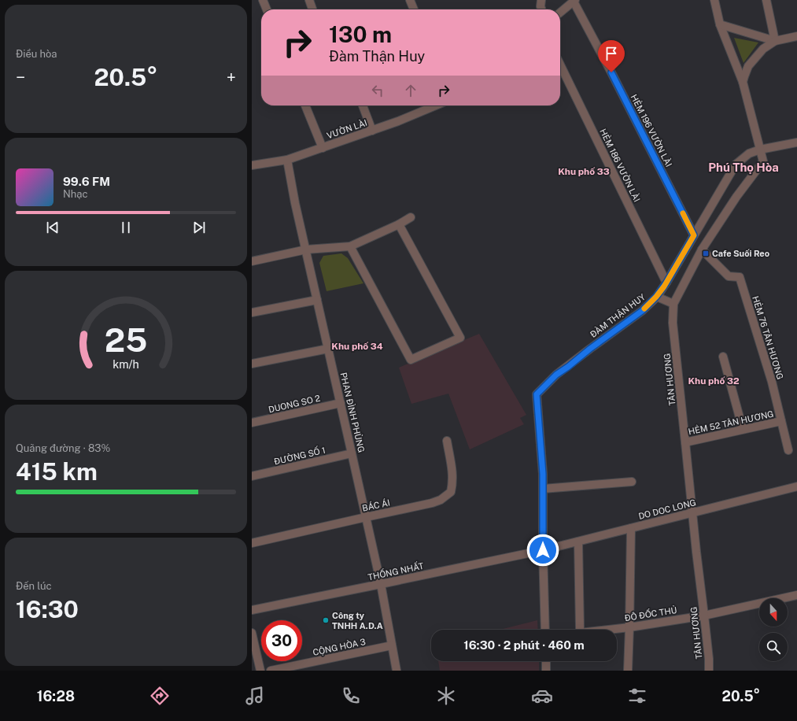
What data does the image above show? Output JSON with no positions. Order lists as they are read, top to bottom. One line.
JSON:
{"streets":{"street":["VƯỜN LÀI","HẺM 196 VƯỜN LÀI","HẺM 186 VƯỜN LÀI","ĐÀM THẬN HUY","HẺM 76 TÂN HƯƠNG","TÂN HƯƠNG","DUONG SO 2","PHAN ĐÌNH PHÙNG","HẺM 52 TÂN HƯƠNG","ĐƯỜNG SỐ 1","BÁC ÁI","DO DOC LONG","THỐNG NHẤT","ĐÔ ĐỐC THỦ","CỘNG HÒA 3"]},"crossings":[["VƯỜN LÀI","PHAN ĐÌNH PHÙNG"],["HẺM 196 VƯỜN LÀI","ĐÀM THẬN HUY"],["HẺM 186 VƯỜN LÀI","ĐÀM THẬN HUY"],["ĐÀM THẬN HUY","TÂN HƯƠNG"],["ĐÀM THẬN HUY","DO DOC LONG"],["ĐÀM THẬN HUY","THỐNG NHẤT"],["HẺM 76 TÂN HƯƠNG","TÂN HƯƠNG"],["HẺM 76 TÂN HƯƠNG","HẺM 52 TÂN HƯƠNG"],["TÂN HƯƠNG","HẺM 52 TÂN HƯƠNG"],["TÂN HƯƠNG","DO DOC LONG"],["TÂN HƯƠNG","ĐÔ ĐỐC THỦ"],["DUONG SO 2","PHAN ĐÌNH PHÙNG"],["PHAN ĐÌNH PHÙNG","ĐƯỜNG SỐ 1"],["PHAN ĐÌNH PHÙNG","BÁC ÁI"],["PHAN ĐÌNH PHÙNG","THỐNG NHẤT"],["PHAN ĐÌNH PHÙNG","CỘNG HÒA 3"],["DO DOC LONG","THỐNG NHẤT"],["DO DOC LONG","ĐÔ ĐỐC THỦ"]],"districts":["Phú Thọ Hòa","Khu phố 33","Khu phố 34","Khu phố 32"],"places":{"transit":["Cafe Suối Reo"],"other":["Công ty TNHH A.D.A"]},"north":"bottom","page":{"tile":["Điều hòa",["Quãng đường · 83%","415 km"],["Đến lúc","16:30"]],"turn":["130 m","Đàm Thận Huy"],"heat":["−","20.5°","+"],"song":["99.6 FM","Nhạc"],"limit":"30","trip":"16:30 · 2 phút · 460 m","tabs":["16:28","20.5°"],"gauge":["25","km/h"]}}
